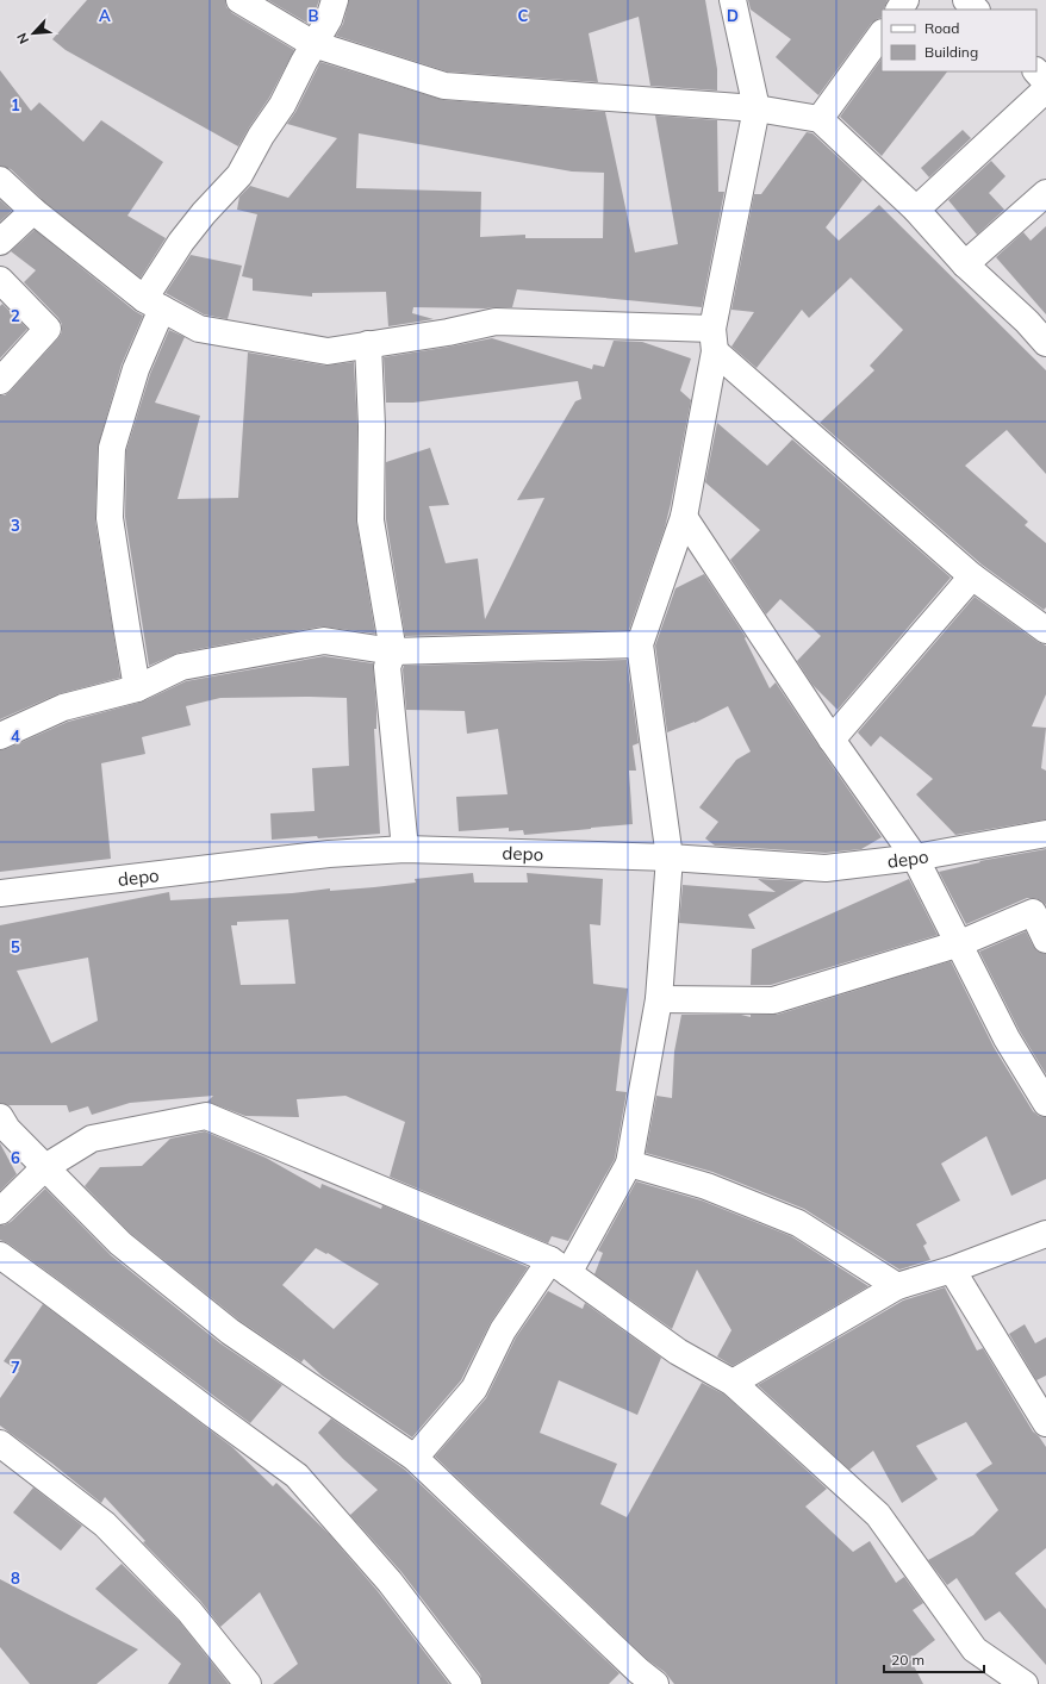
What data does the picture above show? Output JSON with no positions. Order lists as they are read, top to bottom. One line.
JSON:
{"streets":{"street":["depo"]},"legend":["Road","Building"],"scale_bar":"20 m","north":"bottom left","grid":{"columns":["A","B","C","D"],"rows":["1","2","3","4","5","6","7","8"]}}
